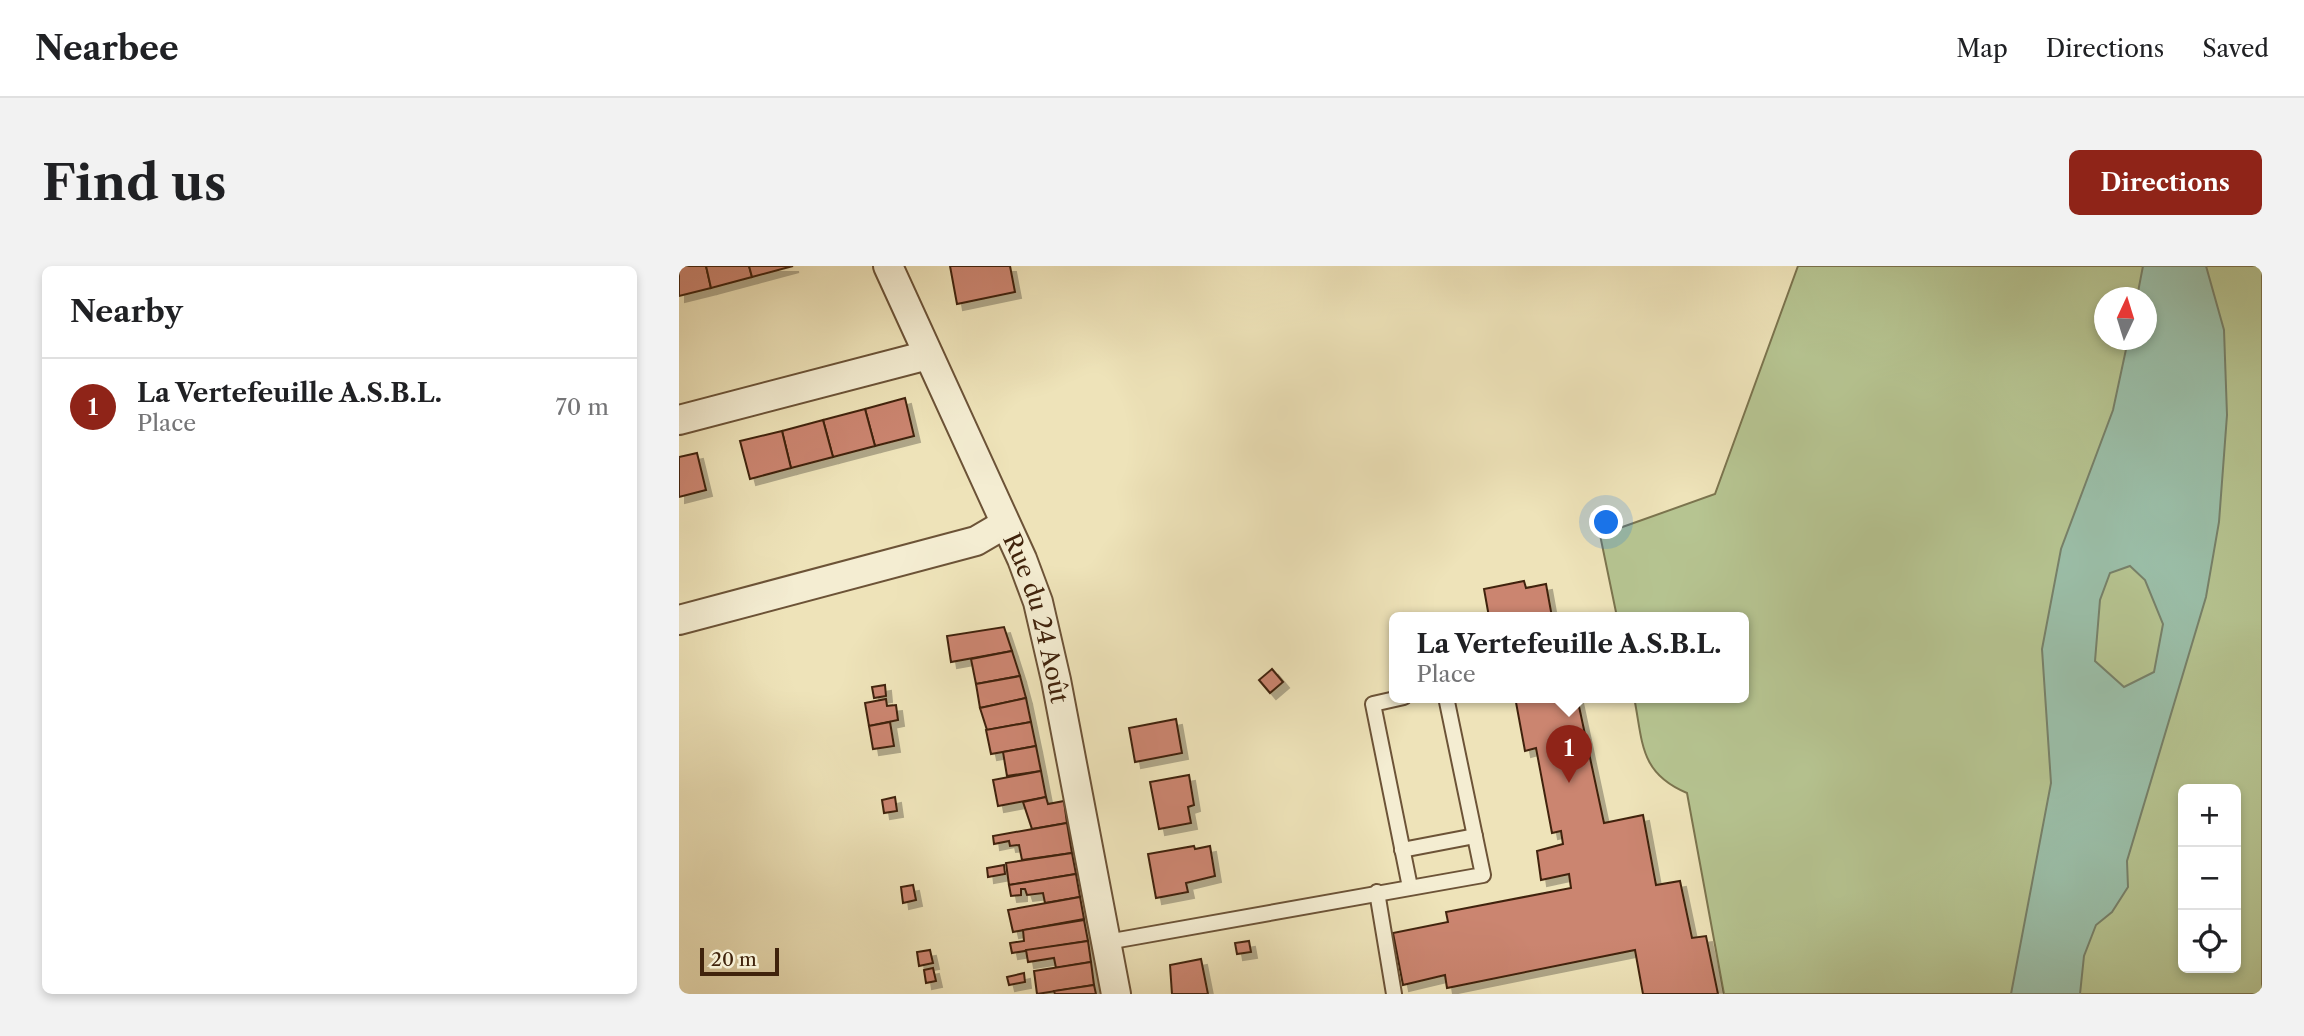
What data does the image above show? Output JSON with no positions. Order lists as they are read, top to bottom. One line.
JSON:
{"streets":{"street":["Rue du 24 Août"]},"scale_bar":"20 m","north":"top","page":{"header":"Nearbee","nav":["Map","Directions","Saved"],"buttons":"Directions","title":"Find us","heading":"Nearby","list":[{"mark":"1","name":"La Vertefeuille A.S.B.L.","note":"Place","value":"70 m"}],"popup":["La Vertefeuille A.S.B.L.","Place"],"pins":"1","map_buttons":["+","−"],"scale":"20 m"}}
